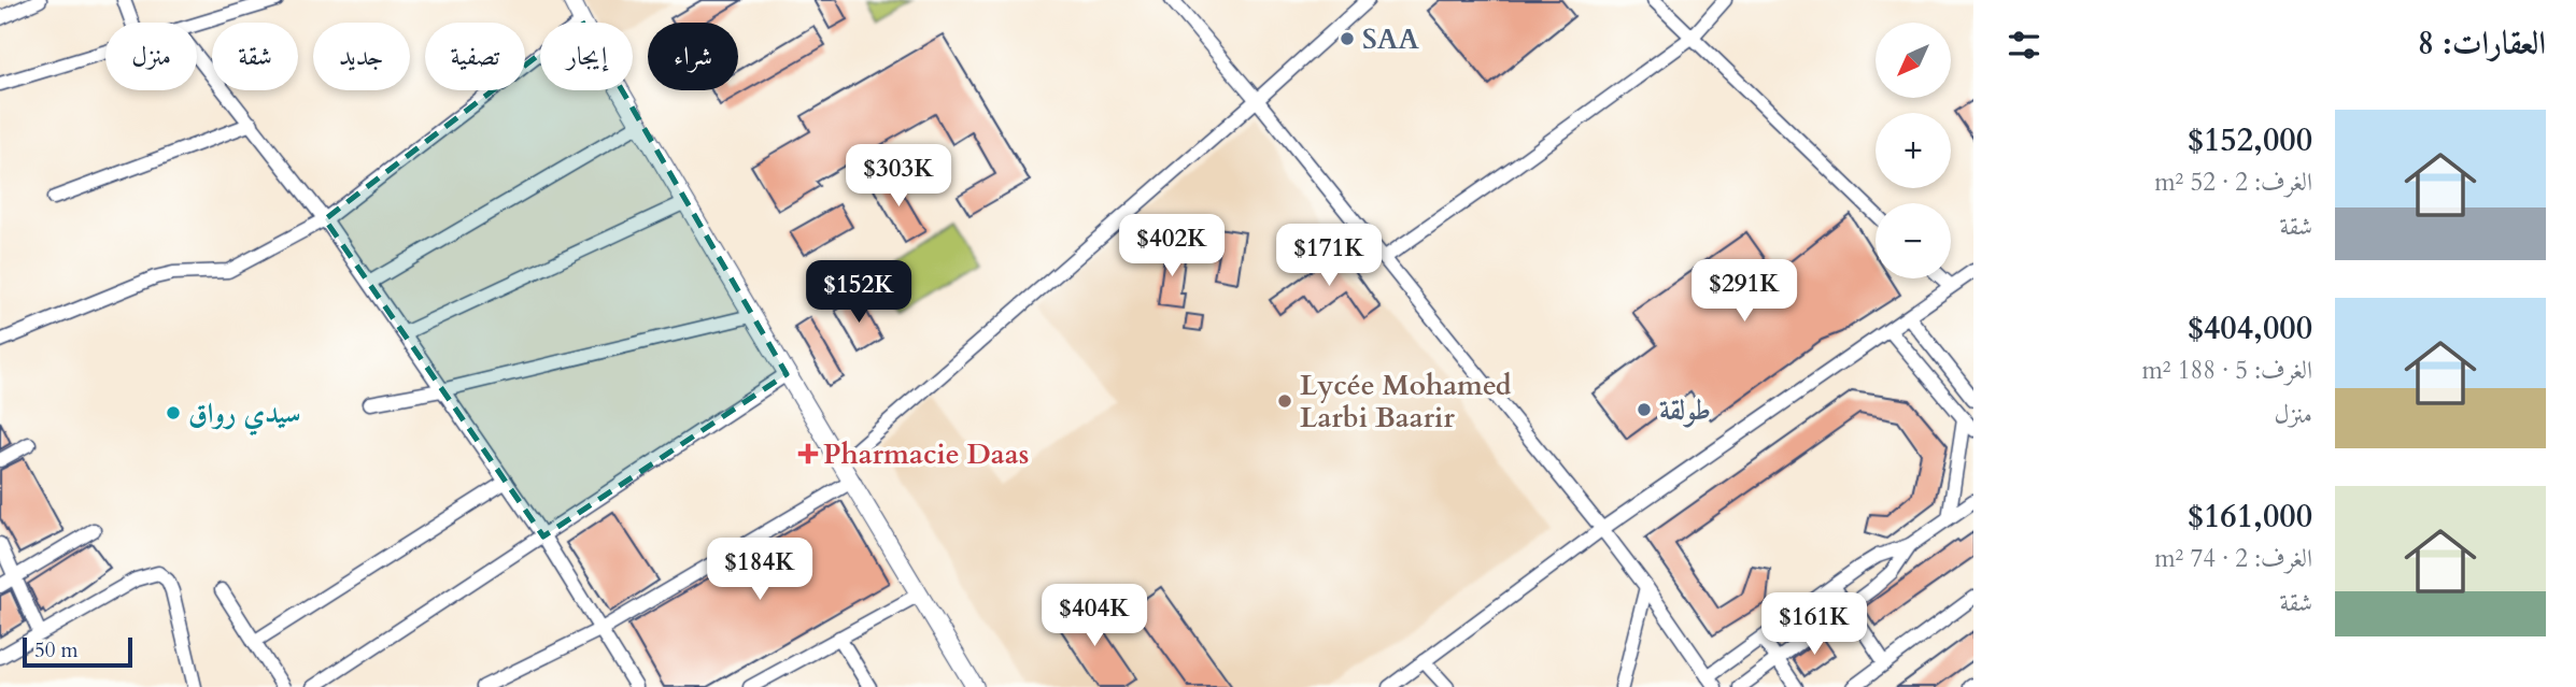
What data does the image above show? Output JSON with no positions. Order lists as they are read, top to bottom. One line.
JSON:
{"places":{"other":["SAA","Lycée Mohamed Larbi Baarir","طولقة","سيدي رواق"],"health":["Pharmacie Daas"]},"scale_bar":"50 m","north":"bottom left","page":{"heading":"العقارات: 8","map_buttons":["+","−"],"chip":["شراء","إيجار","تصفية","جديد","شقة","منزل"],"list":[{"name":"$152,000","note":"الغرف: 2 · 52 m² · شقة"},{"name":"$404,000","note":"الغرف: 5 · 188 m² · منزل"},{"name":"$161,000","note":"الغرف: 2 · 74 m² · شقة"}],"price":["$303K","$402K","$171K","$291K","$152K","$184K","$404K","$161K"],"scale":"50 m"}}
